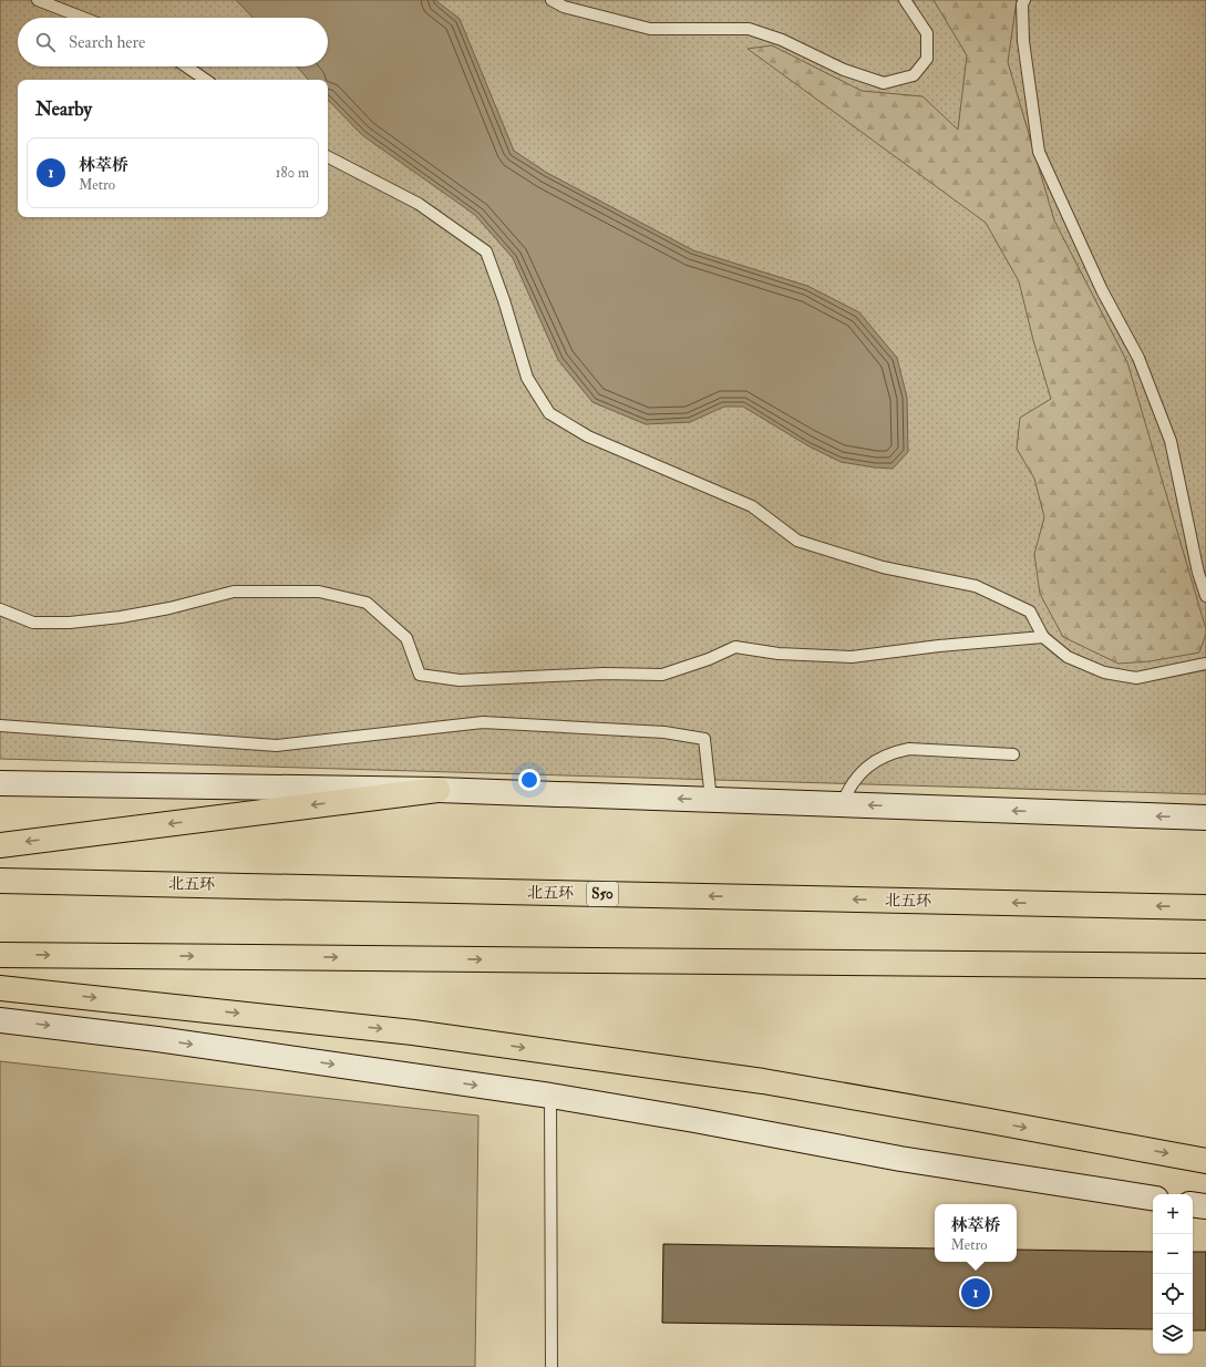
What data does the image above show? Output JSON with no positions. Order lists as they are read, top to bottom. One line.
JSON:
{"streets":{"highway":["北五环","S50"]},"page":{"search":"Search here","heading":"Nearby","list":[{"mark":"1","name":"林萃桥","note":"Metro","value":"180 m"}],"map_buttons":["+","−"],"popup":["林萃桥","Metro"],"pins":"1"}}
